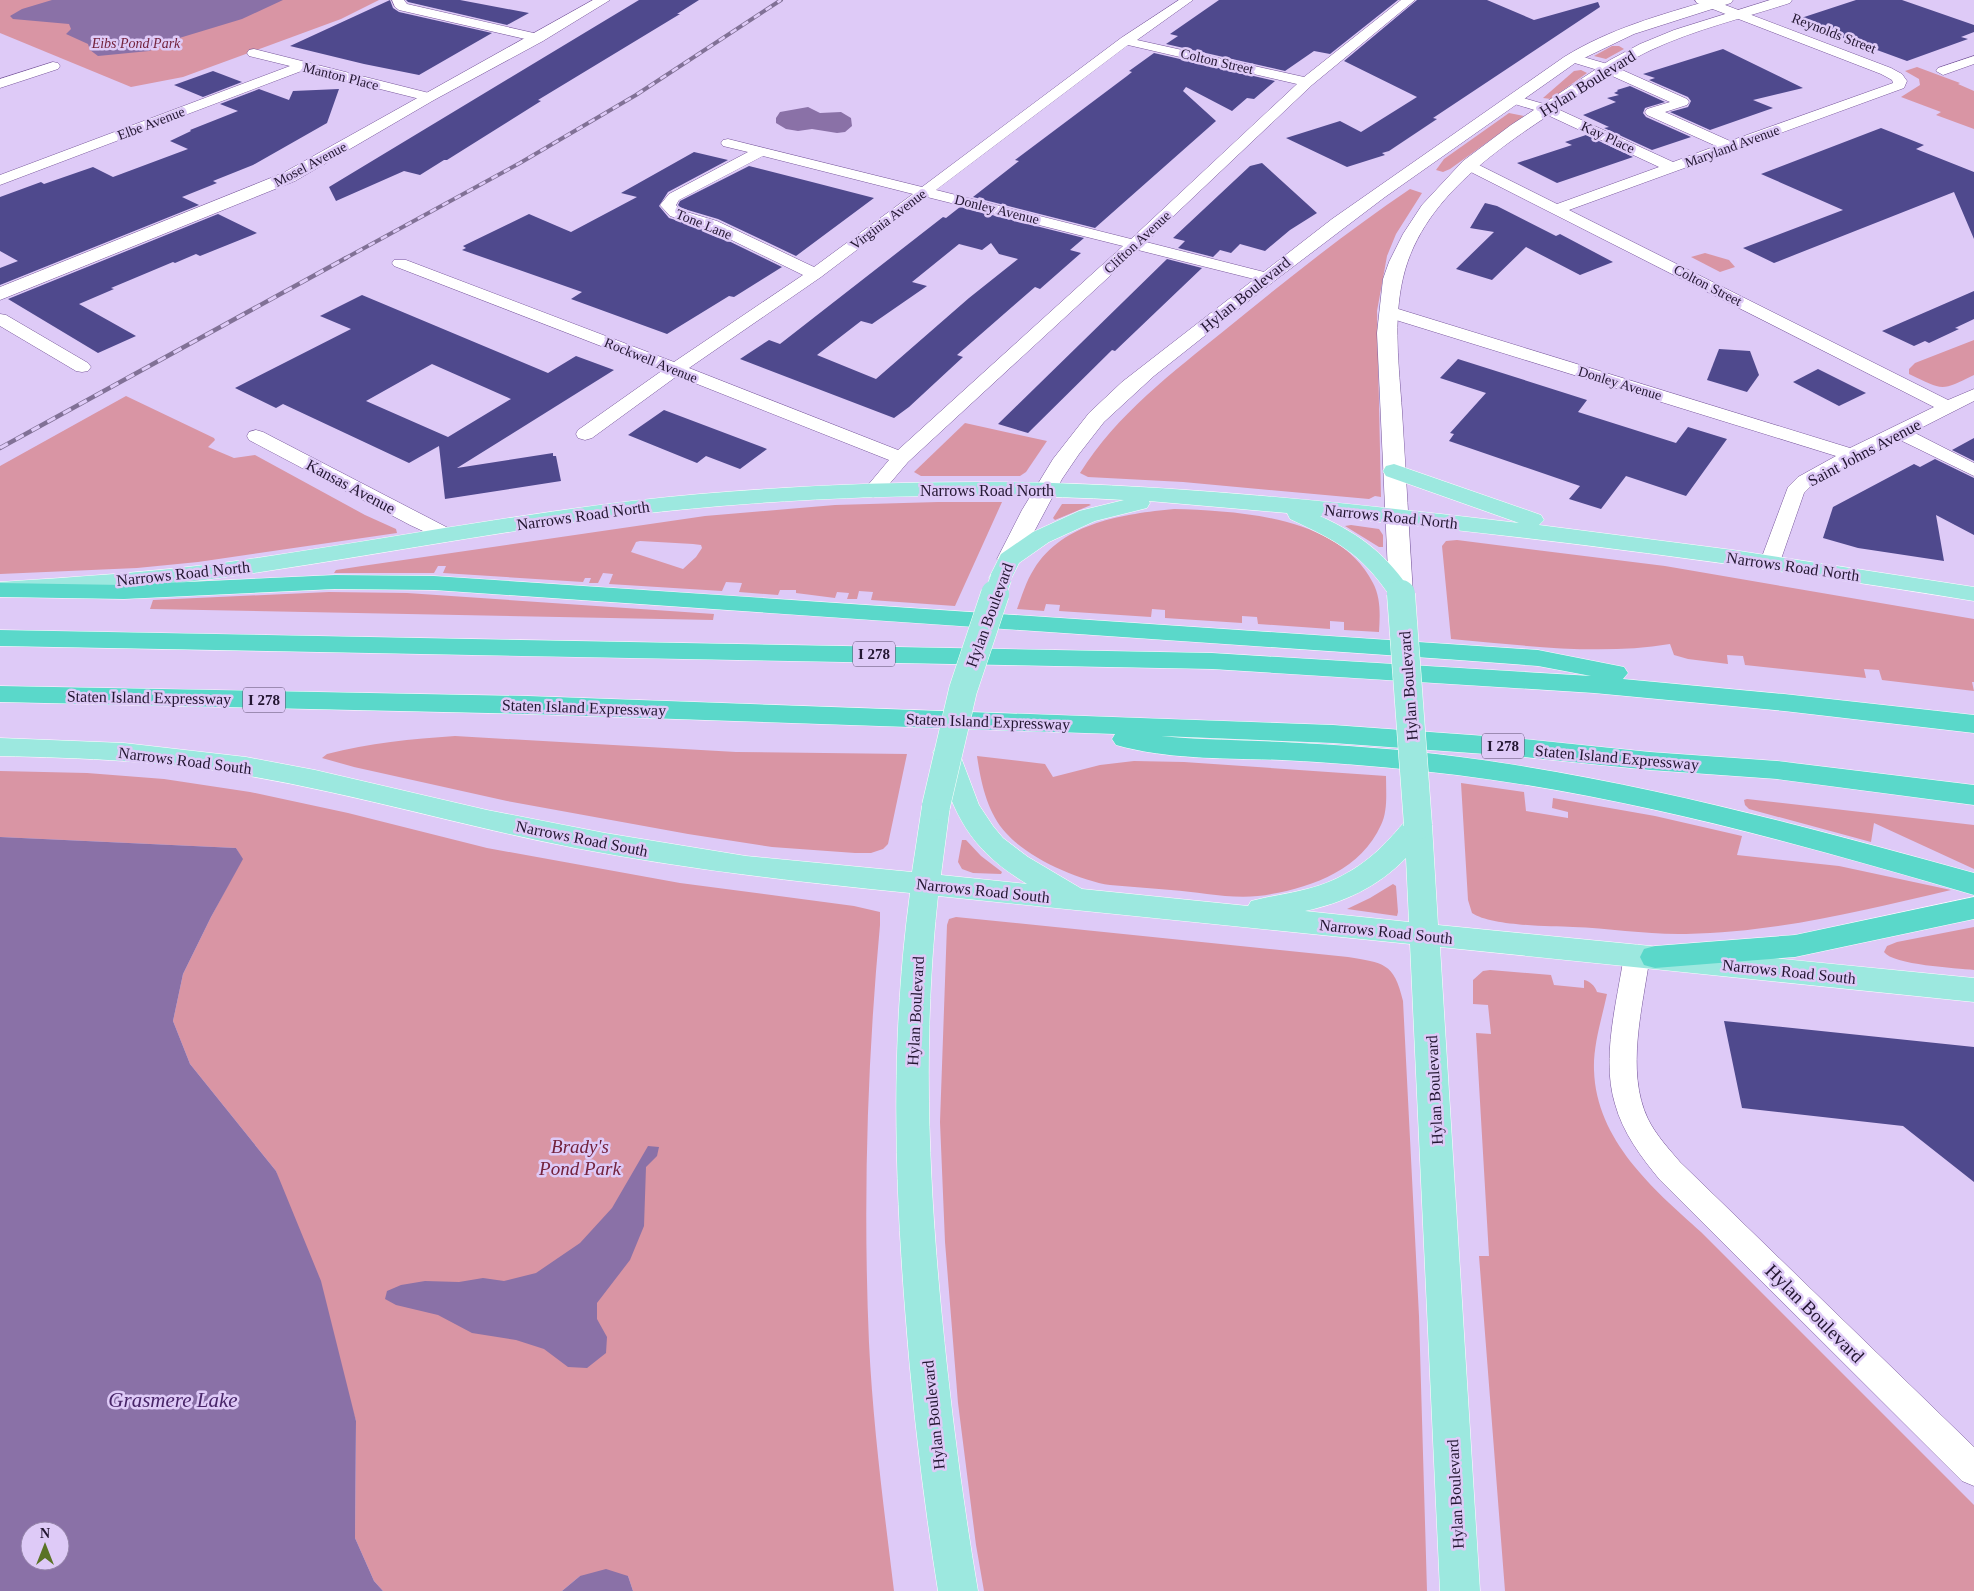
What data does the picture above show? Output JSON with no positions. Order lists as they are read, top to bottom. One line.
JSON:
{"streets":{"highway":["I 278","Staten Island Expressway"],"main road":["Hylan Boulevard","Mosel Avenue","Narrows Road North","Narrows Road South"],"street":["Reynolds Street","Colton Street","Manton Place","Elbe Avenue","Kay Place","Maryland Avenue","Donley Avenue","Virginia Avenue","Tone Lane","Clifton Avenue","Rockwell Avenue","Saint Johns Avenue","Kansas Avenue"]},"crossings":[["Reynolds Street","Hylan Boulevard"],["Reynolds Street","Maryland Avenue"],["Colton Street","Hylan Boulevard"],["Colton Street","Maryland Avenue"],["Colton Street","Virginia Avenue"],["Colton Street","Clifton Avenue"],["Colton Street","Saint Johns Avenue"],["Manton Place","Elbe Avenue"],["Manton Place","Mosel Avenue"],["Hylan Boulevard","Kay Place"],["Hylan Boulevard","Donley Avenue"],["Hylan Boulevard","Narrows Road North"],["Hylan Boulevard","Narrows Road South"],["Kay Place","Maryland Avenue"],["Donley Avenue","Virginia Avenue"],["Donley Avenue","Tone Lane"],["Donley Avenue","Clifton Avenue"],["Donley Avenue","Saint Johns Avenue"],["Virginia Avenue","Tone Lane"],["Virginia Avenue","Rockwell Avenue"],["Clifton Avenue","Rockwell Avenue"],["Clifton Avenue","Narrows Road North"],["Saint Johns Avenue","Narrows Road North"],["Kansas Avenue","Narrows Road North"]],"water":["Grasmere Lake"],"parks":["Eibs Pond Park","Brady's Pond Park"],"north":"top"}
